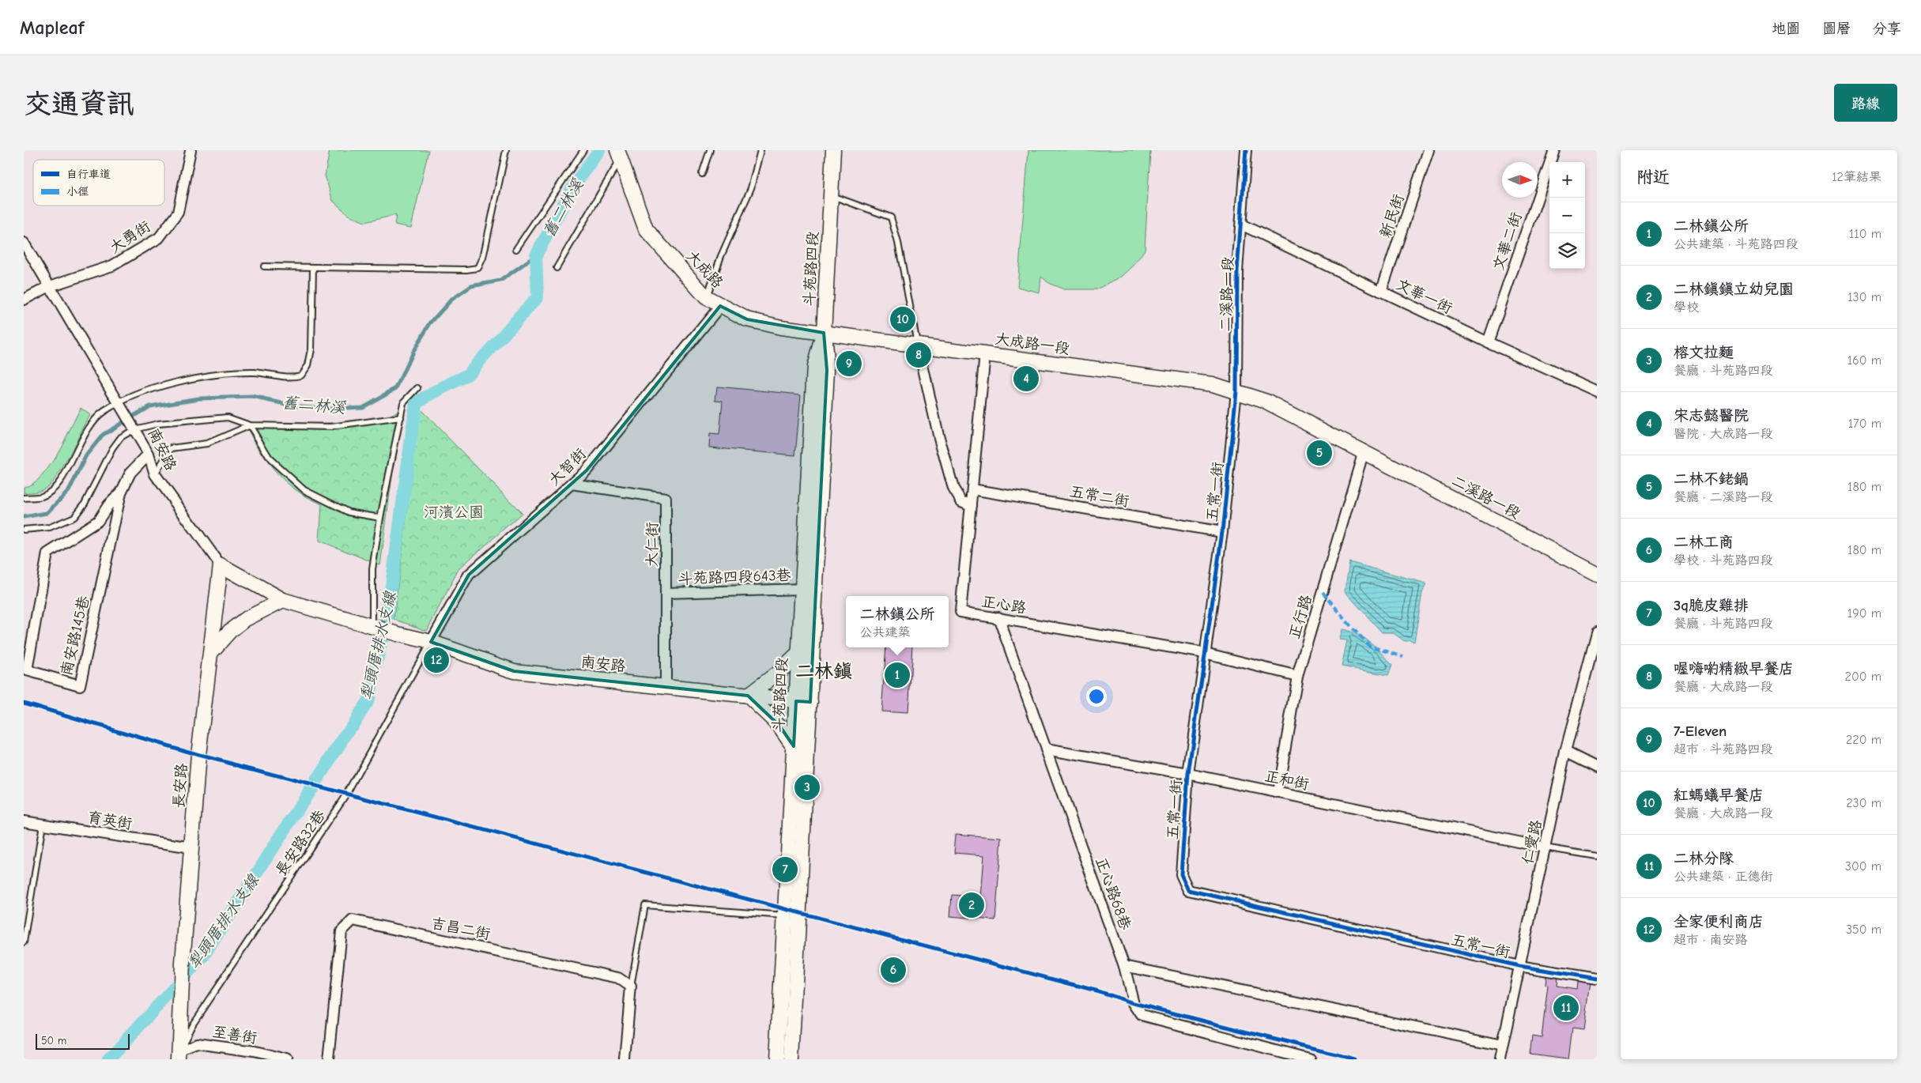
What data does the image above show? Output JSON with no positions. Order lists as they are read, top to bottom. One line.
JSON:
{"streets":{"main road":["大成路","斗苑路四段","二溪路一段","大成路一段","南安路","長安路"],"street":["新民街","大勇街","文華二街","文華一街","大智街","五常一街","五常二街","大仁街","斗苑路四段643巷","正心路","正行路","南安路145巷","正和街","育英街","仁愛路","正心路68巷","吉昌二街","至善街"],"lane":["長安路32巷"]},"crossings":[["新民街","文華一街"],["大勇街","南安路"],["文華二街","文華一街"],["大成路","斗苑路四段"],["大成路","大成路一段"],["大成路","大智街"],["斗苑路四段","大成路一段"],["斗苑路四段","南安路"],["斗苑路四段","斗苑路四段643巷"],["二溪路一段","文華一街"],["二溪路一段","大成路一段"],["二溪路一段","五常一街"],["二溪路一段","正行路"],["大成路一段","五常一街"],["大成路一段","正心路"],["南安路","大智街"],["南安路","大仁街"],["南安路","南安路145巷"],["南安路","長安路"],["南安路","長安路32巷"],["大智街","大仁街"],["大智街","長安路32巷"],["五常一街","五常二街"],["五常一街","正心路"],["五常一街","正和街"],["五常一街","仁愛路"],["五常二街","正心路"],["大仁街","斗苑路四段643巷"],["正心路","正行路"],["正心路","正心路68巷"],["正行路","正和街"],["正和街","仁愛路"],["正和街","正心路68巷"],["長安路","育英街"],["長安路","長安路32巷"],["長安路","至善街"],["長安路32巷","至善街"]],"districts":["二林鎮"],"water":["舊二林溪","犁頭厝排水支線"],"parks":["河濱公園"],"legend":["自行車道","小徑"],"scale_bar":"50 m","north":"right","page":{"header":"Mapleaf","nav":["地圖","圖層","分享"],"buttons":"路線","title":"交通資訊","heading":["附近","12筆結果"],"map_buttons":["+","−"],"list":[{"mark":"1","name":"二林鎮公所","note":"公共建築 · 斗苑路四段","value":"110 m"},{"mark":"2","name":"二林鎮鎮立幼兒園","note":"學校","value":"130 m"},{"mark":"3","name":"榕文拉麵","note":"餐廳 · 斗苑路四段","value":"160 m"},{"mark":"4","name":"宋志懿醫院","note":"醫院 · 大成路一段","value":"170 m"},{"mark":"5","name":"二林不銠鍋","note":"餐廳 · 二溪路一段","value":"180 m"},{"mark":"6","name":"二林工商","note":"學校 · 斗苑路四段","value":"180 m"},{"mark":"7","name":"3q脆皮雞排","note":"餐廳 · 斗苑路四段","value":"190 m"},{"mark":"8","name":"喔嗨喲精緻早餐店","note":"餐廳 · 大成路一段","value":"200 m"},{"mark":"9","name":"7-Eleven","note":"超市 · 斗苑路四段","value":"220 m"},{"mark":"10","name":"紅螞蟻早餐店","note":"餐廳 · 大成路一段","value":"230 m"},{"mark":"11","name":"二林分隊","note":"公共建築 · 正德街","value":"300 m"},{"mark":"12","name":"全家便利商店","note":"超市 · 南安路","value":"350 m"}],"pins":["10","8","9","4","5","12","1","3","7","2","6","11"],"popup":["二林鎮公所","公共建築"],"scale":"50 m"}}
